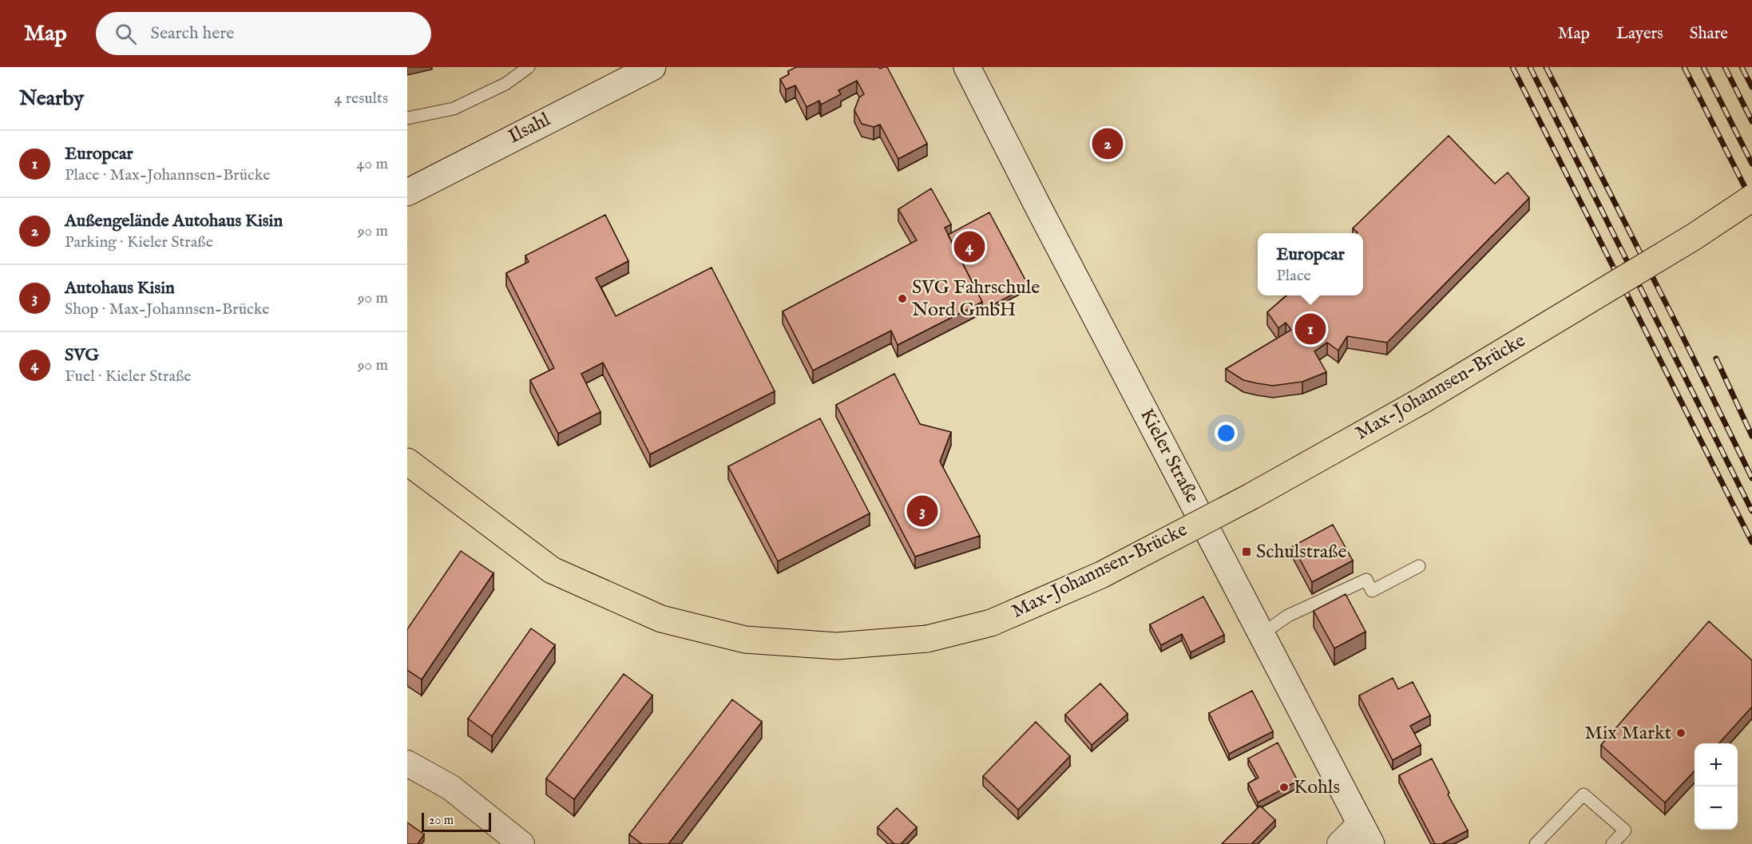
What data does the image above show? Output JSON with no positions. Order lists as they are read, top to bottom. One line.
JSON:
{"streets":{"main road":["Ilsahl","Max-Johannsen-Brücke","Kieler Straße"]},"places":{"other":["SVG Fahrschule Nord GmbH","Mix Markt","Kohls"],"transit":["Schulstraße"]},"scale_bar":"20 m","page":{"header":"Map","search":"Search here","nav":["Map","Layers","Share"],"heading":["Nearby","4 results"],"pins":["2","4","1","3"],"list":[{"mark":"1","name":"Europcar","note":"Place · Max-Johannsen-Brücke","value":"40 m"},{"mark":"2","name":"Außengelände Autohaus Kisin","note":"Parking · Kieler Straße","value":"90 m"},{"mark":"3","name":"Autohaus Kisin","note":"Shop · Max-Johannsen-Brücke","value":"90 m"},{"mark":"4","name":"SVG","note":"Fuel · Kieler Straße","value":"90 m"}],"popup":["Europcar","Place"],"map_buttons":["+","−"],"scale":"20 m"}}
